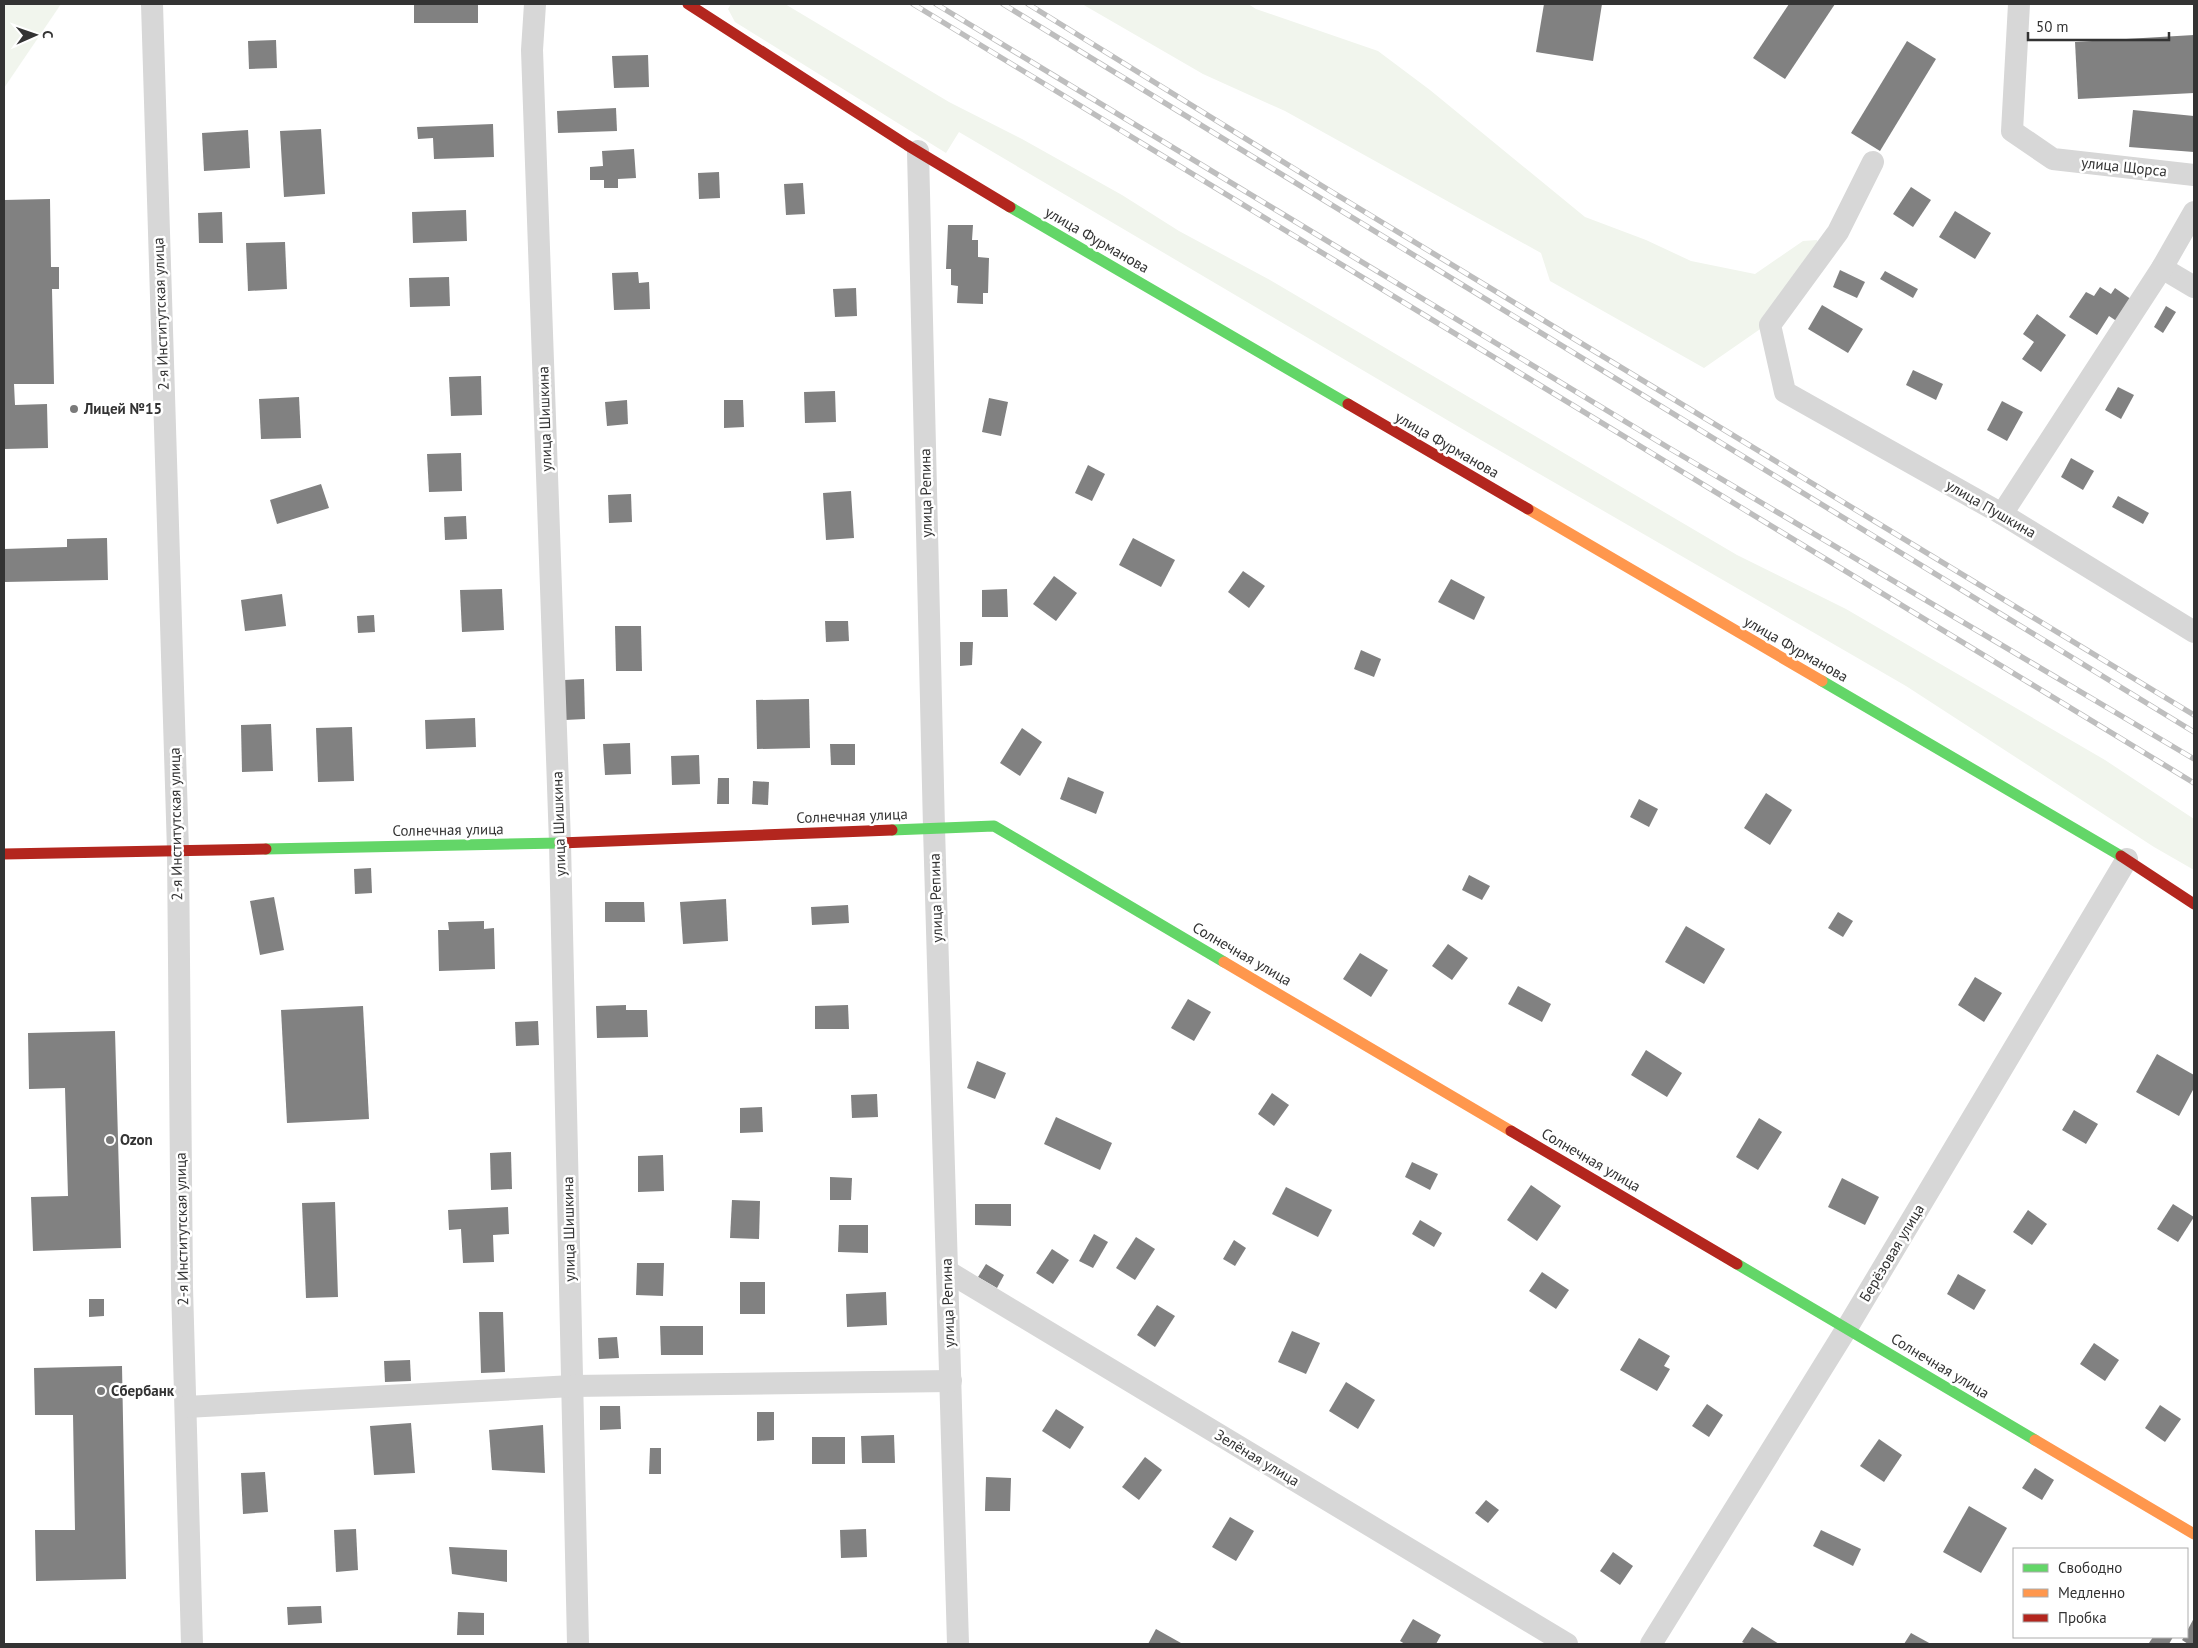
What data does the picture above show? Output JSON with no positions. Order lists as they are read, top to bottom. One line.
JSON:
{"streets":{"street":["улица Щорса","улица Фурманова","2-я Институтская улица","улица Шишкина","улица Репина","улица Пушкина","Солнечная улица","Берёзовая улица","Зелёная улица"]},"crossings":[["улица Фурманова","улица Репина"],["улица Фурманова","Берёзовая улица"],["2-я Институтская улица","Солнечная улица"],["улица Шишкина","Солнечная улица"],["улица Репина","Солнечная улица"],["улица Репина","Зелёная улица"],["Солнечная улица","Берёзовая улица"]],"places":["Лицей №15","Ozon","Сбербанк"],"legend":["Свободно","Медленно","Пробка"],"scale_bar":"50 m","north":"right"}
